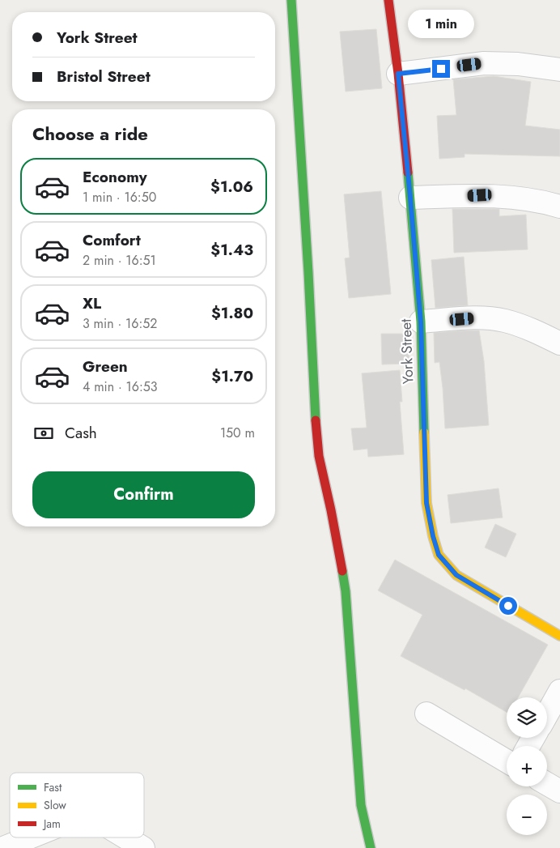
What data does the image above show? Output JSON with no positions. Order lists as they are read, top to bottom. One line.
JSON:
{"streets":{"street":["York Street"]},"legend":["Fast","Slow","Jam"],"page":{"bubble":"1 min","banner":["York Street","Bristol Street"],"heading":"Choose a ride","list":[{"name":"Economy","note":"1 min · 16:50","value":"$1.06"},{"name":"Comfort","note":"2 min · 16:51","value":"$1.43"},{"name":"XL","note":"3 min · 16:52","value":"$1.80"},{"name":"Green","note":"4 min · 16:53","value":"$1.70"}],"pay":["Cash","150 m"],"buttons":"Confirm","map_buttons":["+","−"]}}
